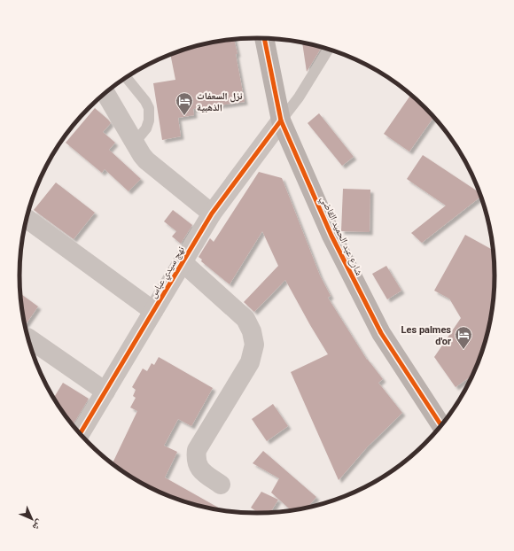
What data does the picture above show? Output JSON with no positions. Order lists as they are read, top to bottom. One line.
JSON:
{"streets":{"street":["شارع عبد الحميد القاضي","نهج سيدي عباس"]},"crossings":[["شارع عبد الحميد القاضي","نهج سيدي عباس"]],"places":{"hotel":["نزل السعفات الذهبية","Les palmes d'or"]},"north":"bottom right"}
